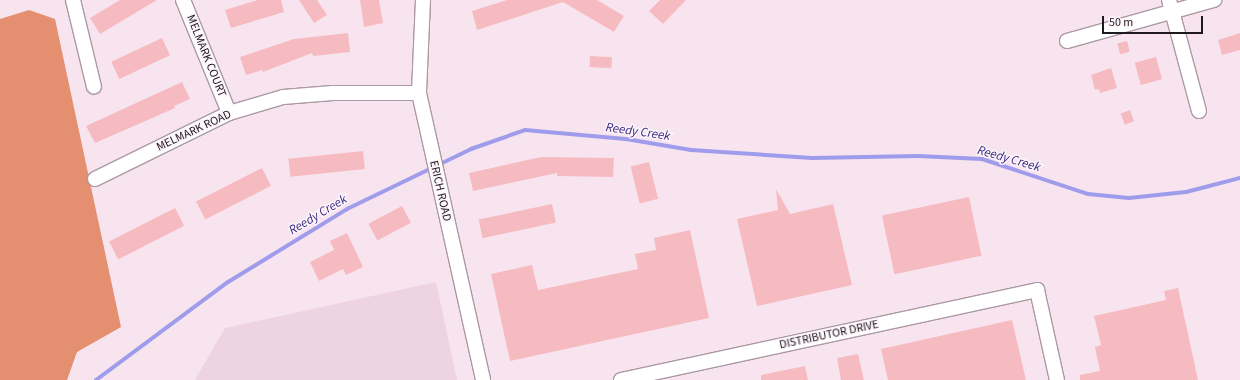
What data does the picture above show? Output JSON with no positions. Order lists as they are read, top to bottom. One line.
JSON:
{"streets":{"street":["MELMARK COURT","MELMARK ROAD","ERICH ROAD","DISTRIBUTOR DRIVE"]},"crossings":[["MELMARK COURT","MELMARK ROAD"],["MELMARK ROAD","ERICH ROAD"]],"water":["Reedy Creek"],"scale_bar":"50 m"}
